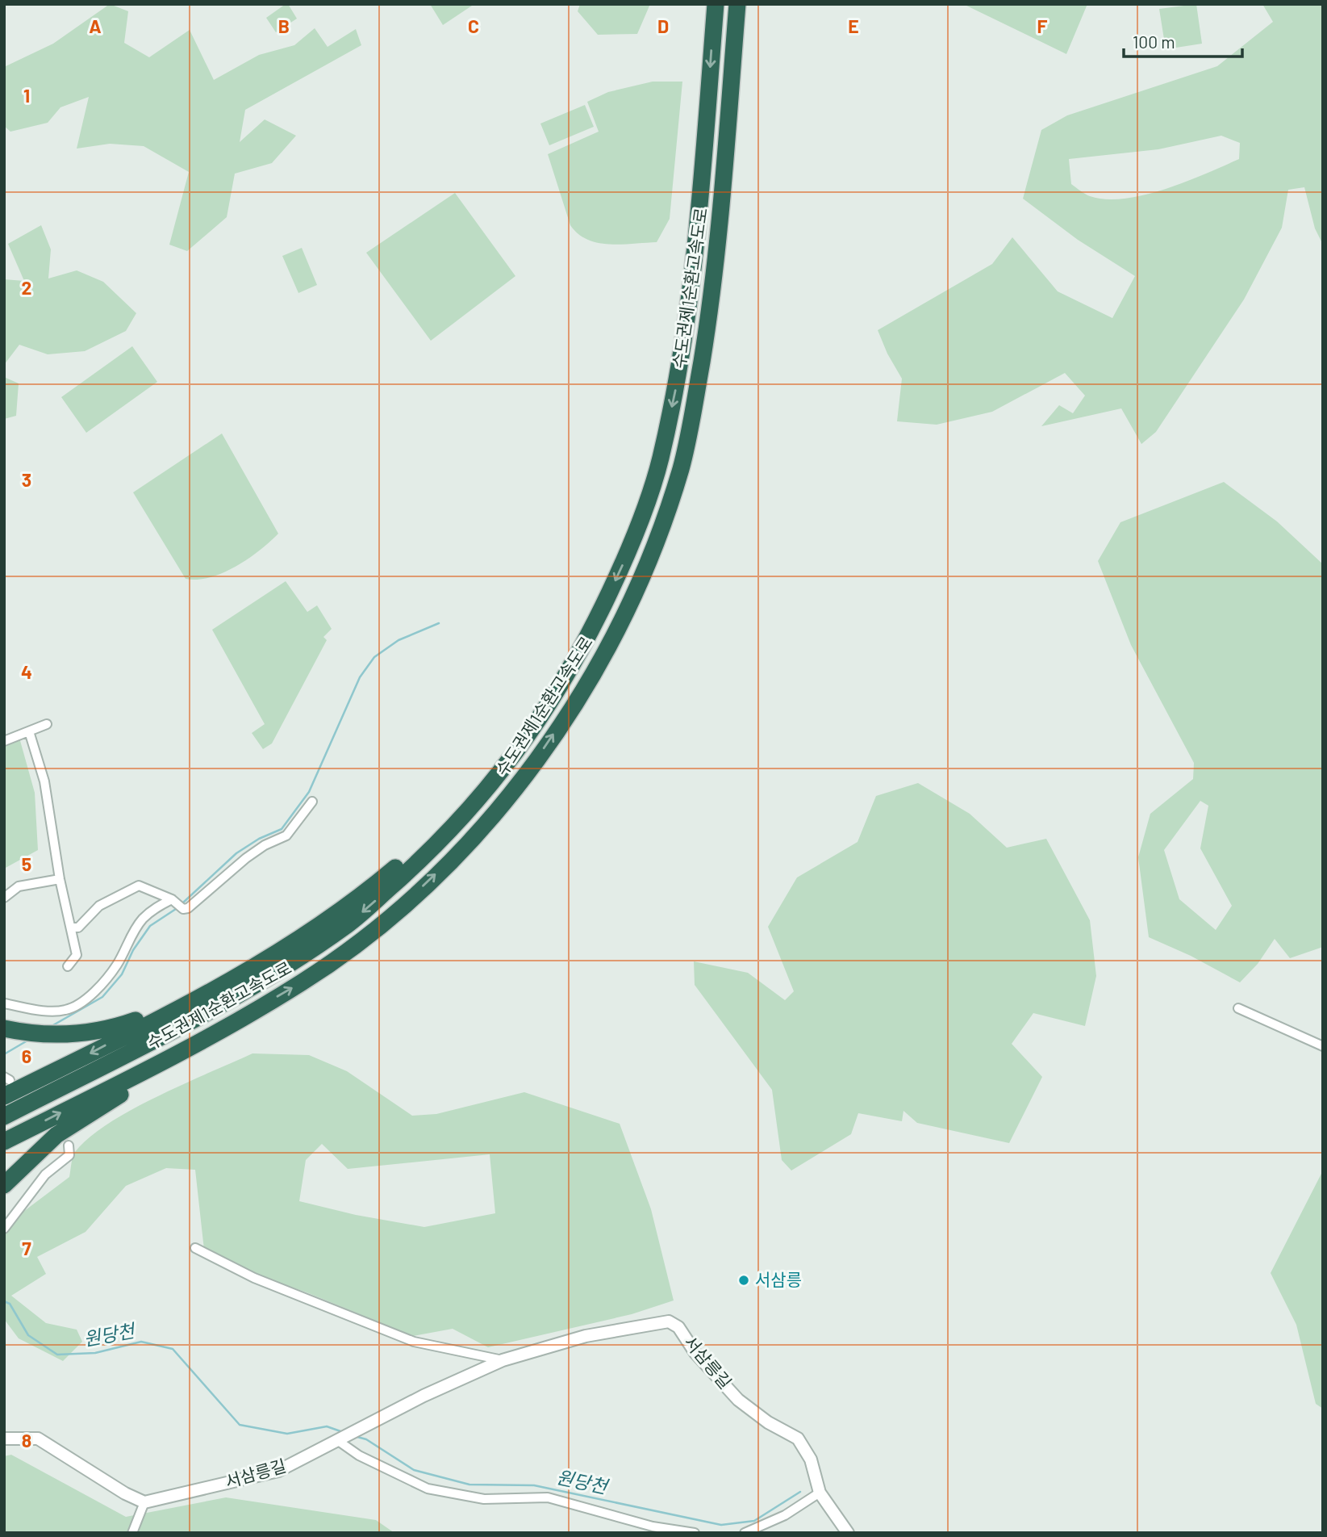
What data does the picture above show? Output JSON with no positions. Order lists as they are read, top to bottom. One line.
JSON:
{"streets":{"highway":["수도권제1순환고속도로"],"street":["서삼릉길"]},"water":["원당천"],"places":["서삼릉"],"scale_bar":"100 m","grid":{"columns":["A","B","C","D","E","F"],"rows":["1","2","3","4","5","6","7","8"]}}
